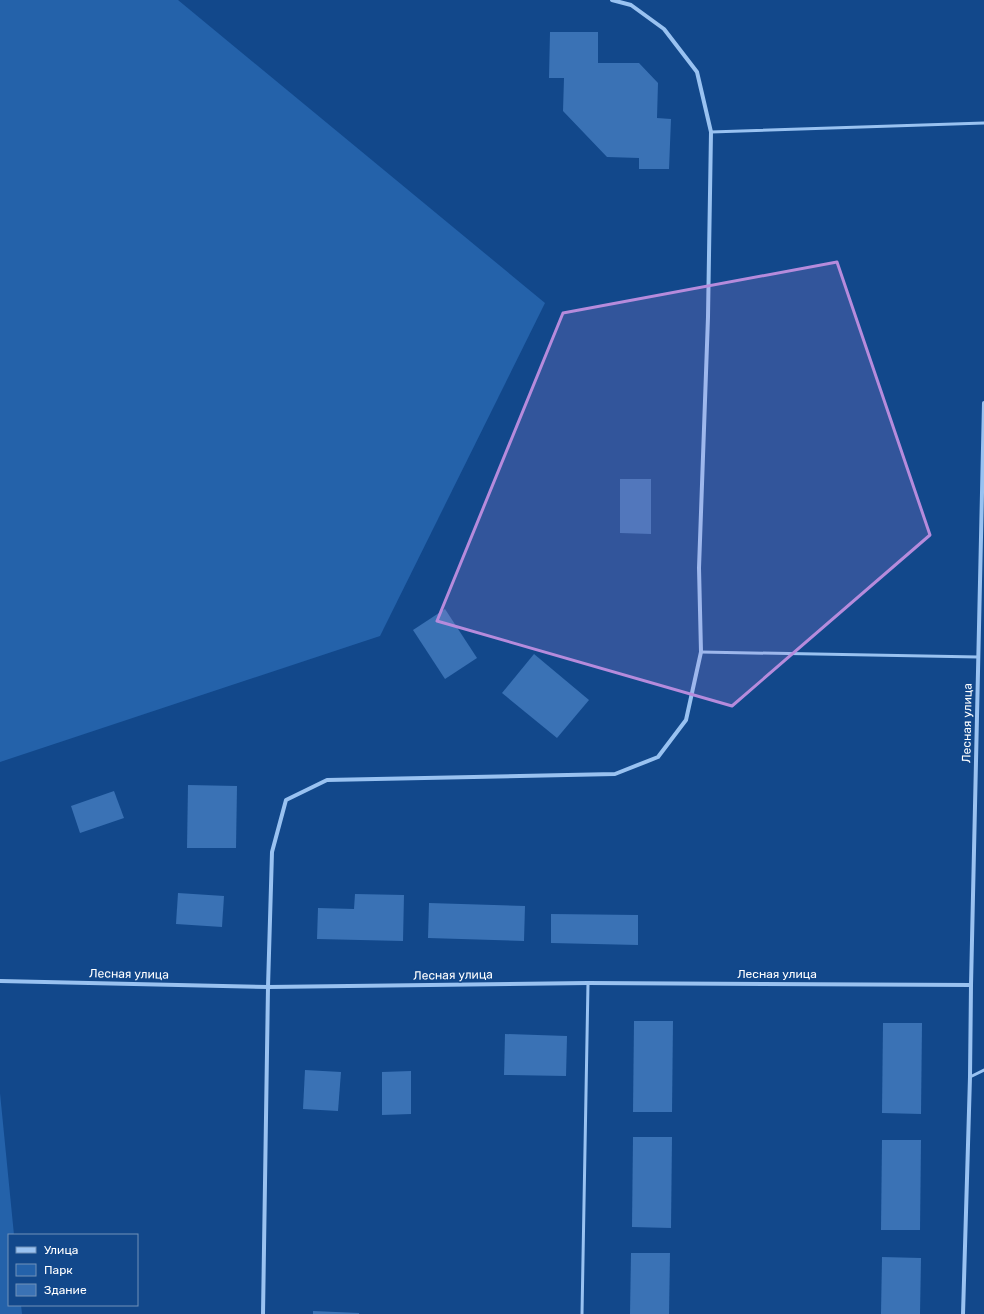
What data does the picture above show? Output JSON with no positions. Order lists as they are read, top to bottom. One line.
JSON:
{"streets":{"street":["Лесная улица"]},"legend":["Улица","Парк","Здание"]}
